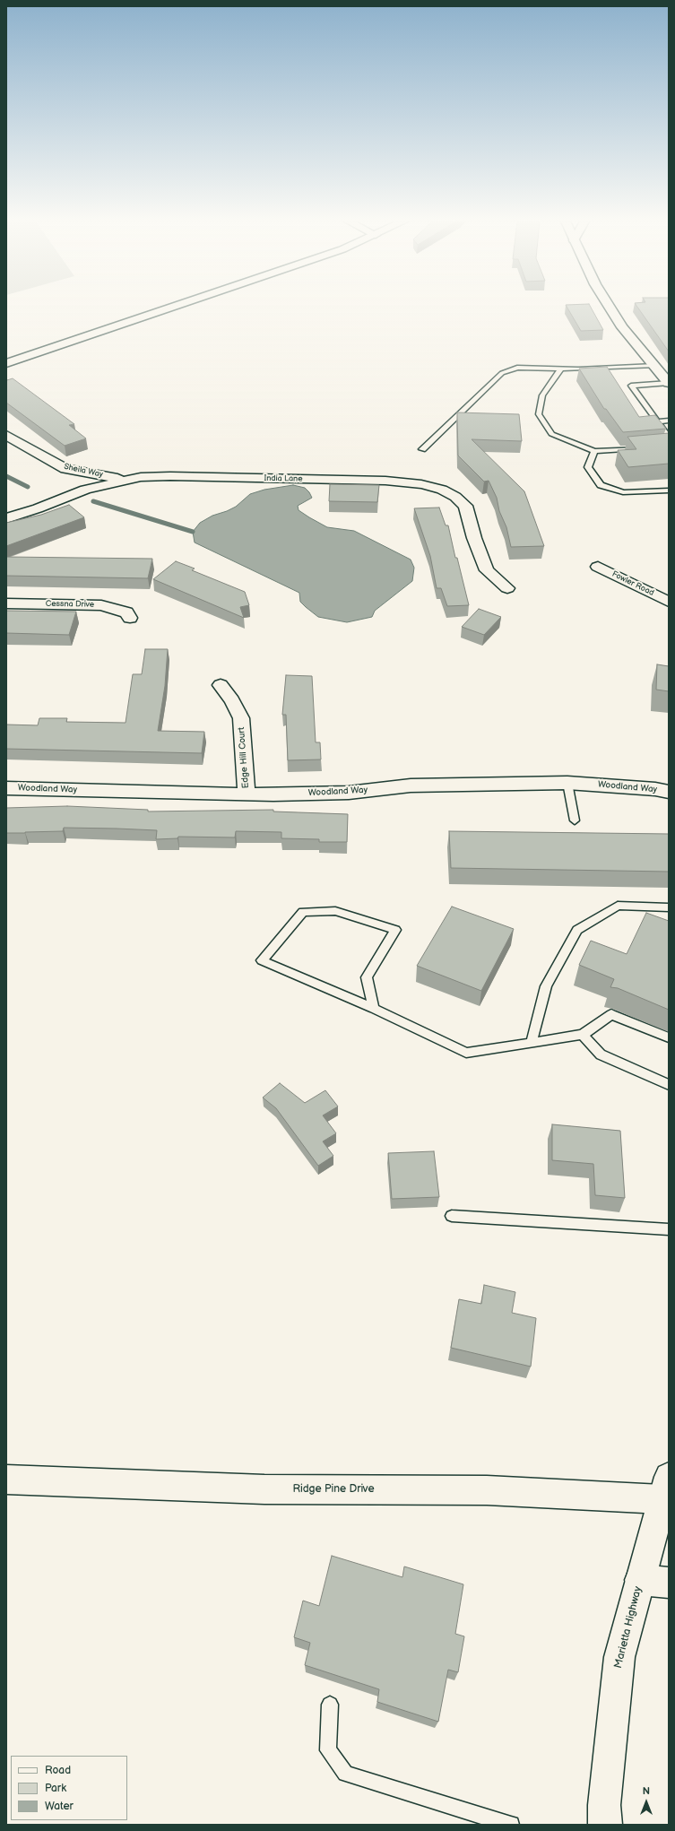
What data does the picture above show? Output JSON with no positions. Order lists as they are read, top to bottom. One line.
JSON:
{"streets":{"street":["Sheila Way","India Lane","Fowler Road","Cessna Drive","Edge Hill Court","Woodland Way","Ridge Pine Drive","Marietta Highway"]},"crossings":[["Sheila Way","India Lane"],["Edge Hill Court","Woodland Way"],["Ridge Pine Drive","Marietta Highway"]],"legend":["Road","Park","Water"],"north":"top"}
